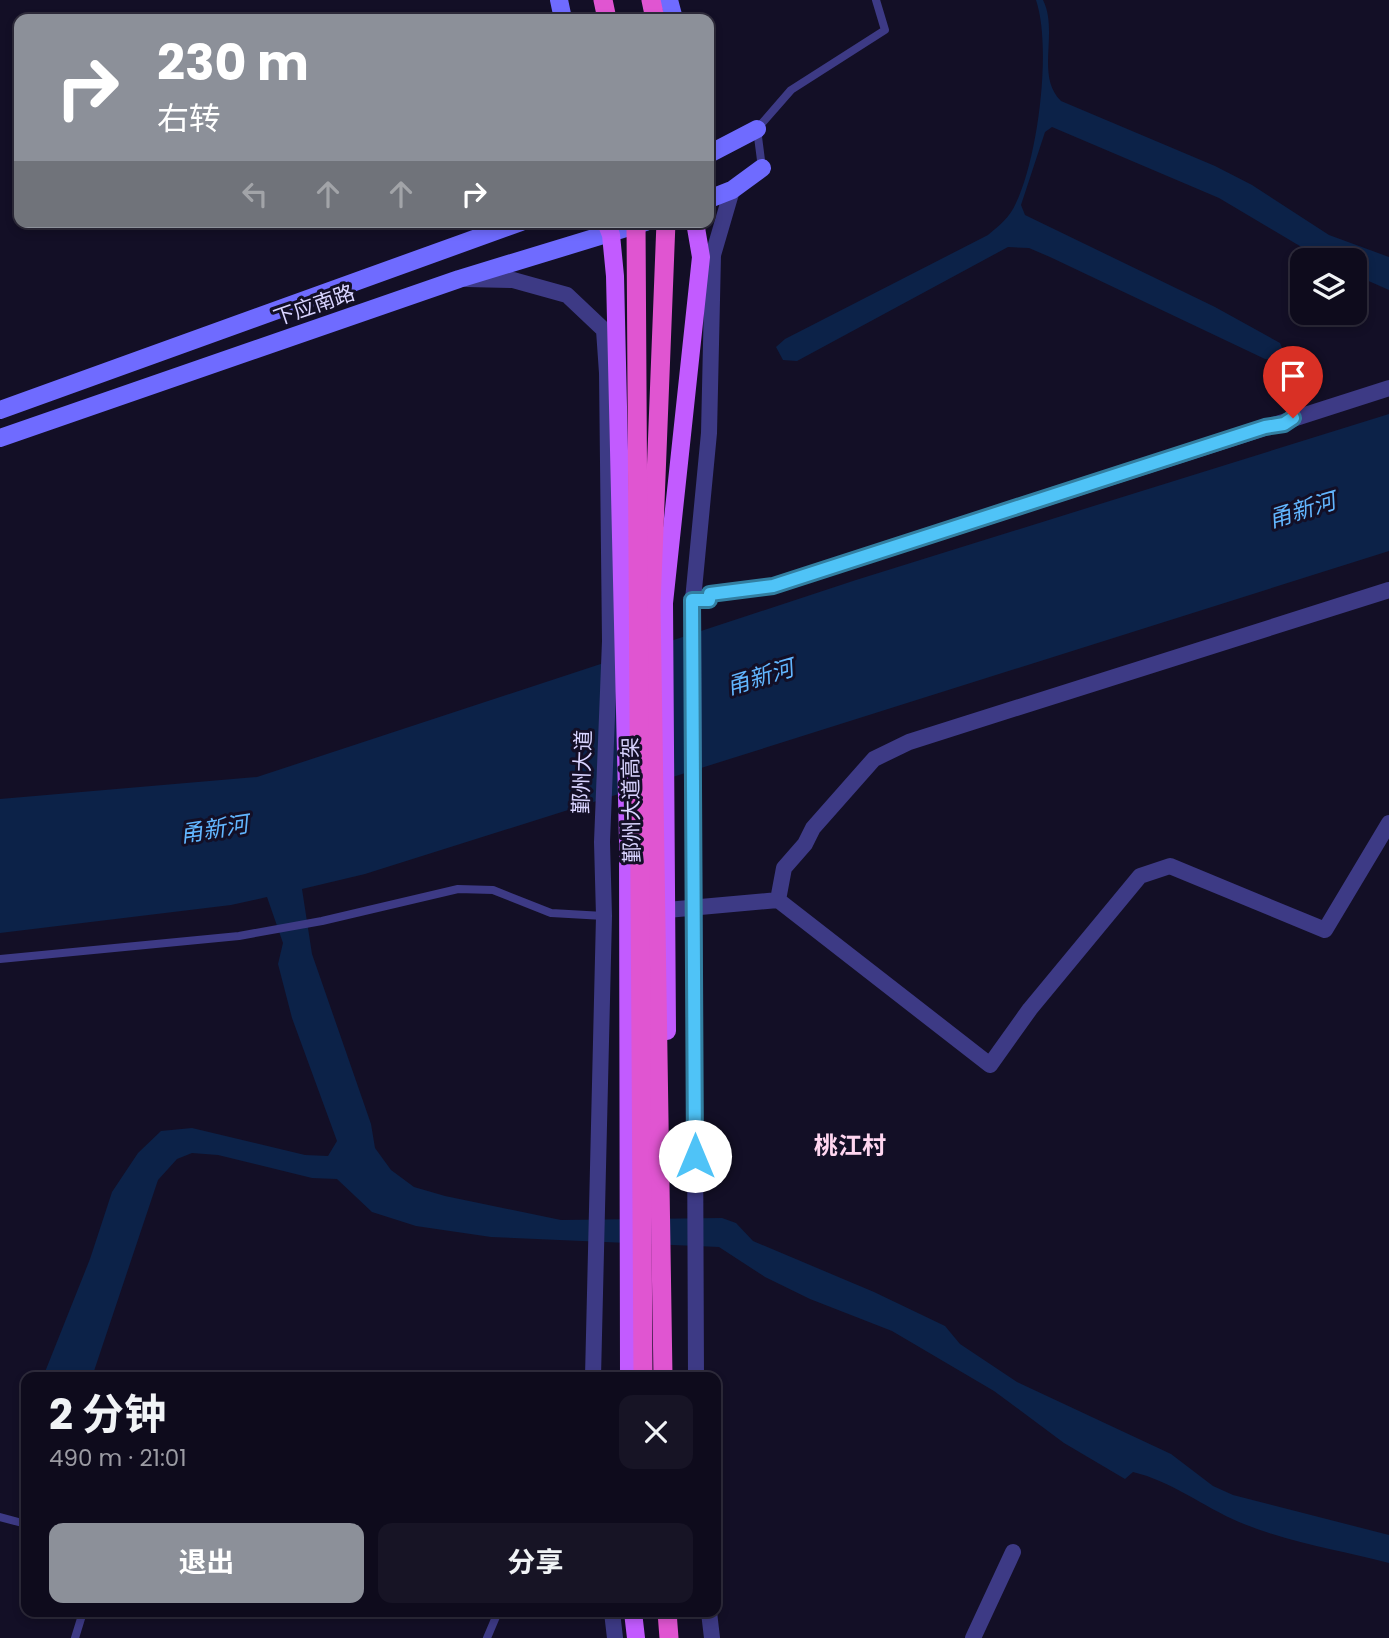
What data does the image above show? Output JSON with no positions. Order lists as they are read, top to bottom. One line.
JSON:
{"streets":{"highway":["鄞州大道高架"],"main road":["下应南路","鄞州大道"]},"crossings":[["下应南路","鄞州大道"]],"districts":["桃江村"],"water":["甬新河"],"page":{"turn":["230 m","右转"],"heading":["2 分钟","490 m · 21:01"],"buttons":["退出","分享"]}}
